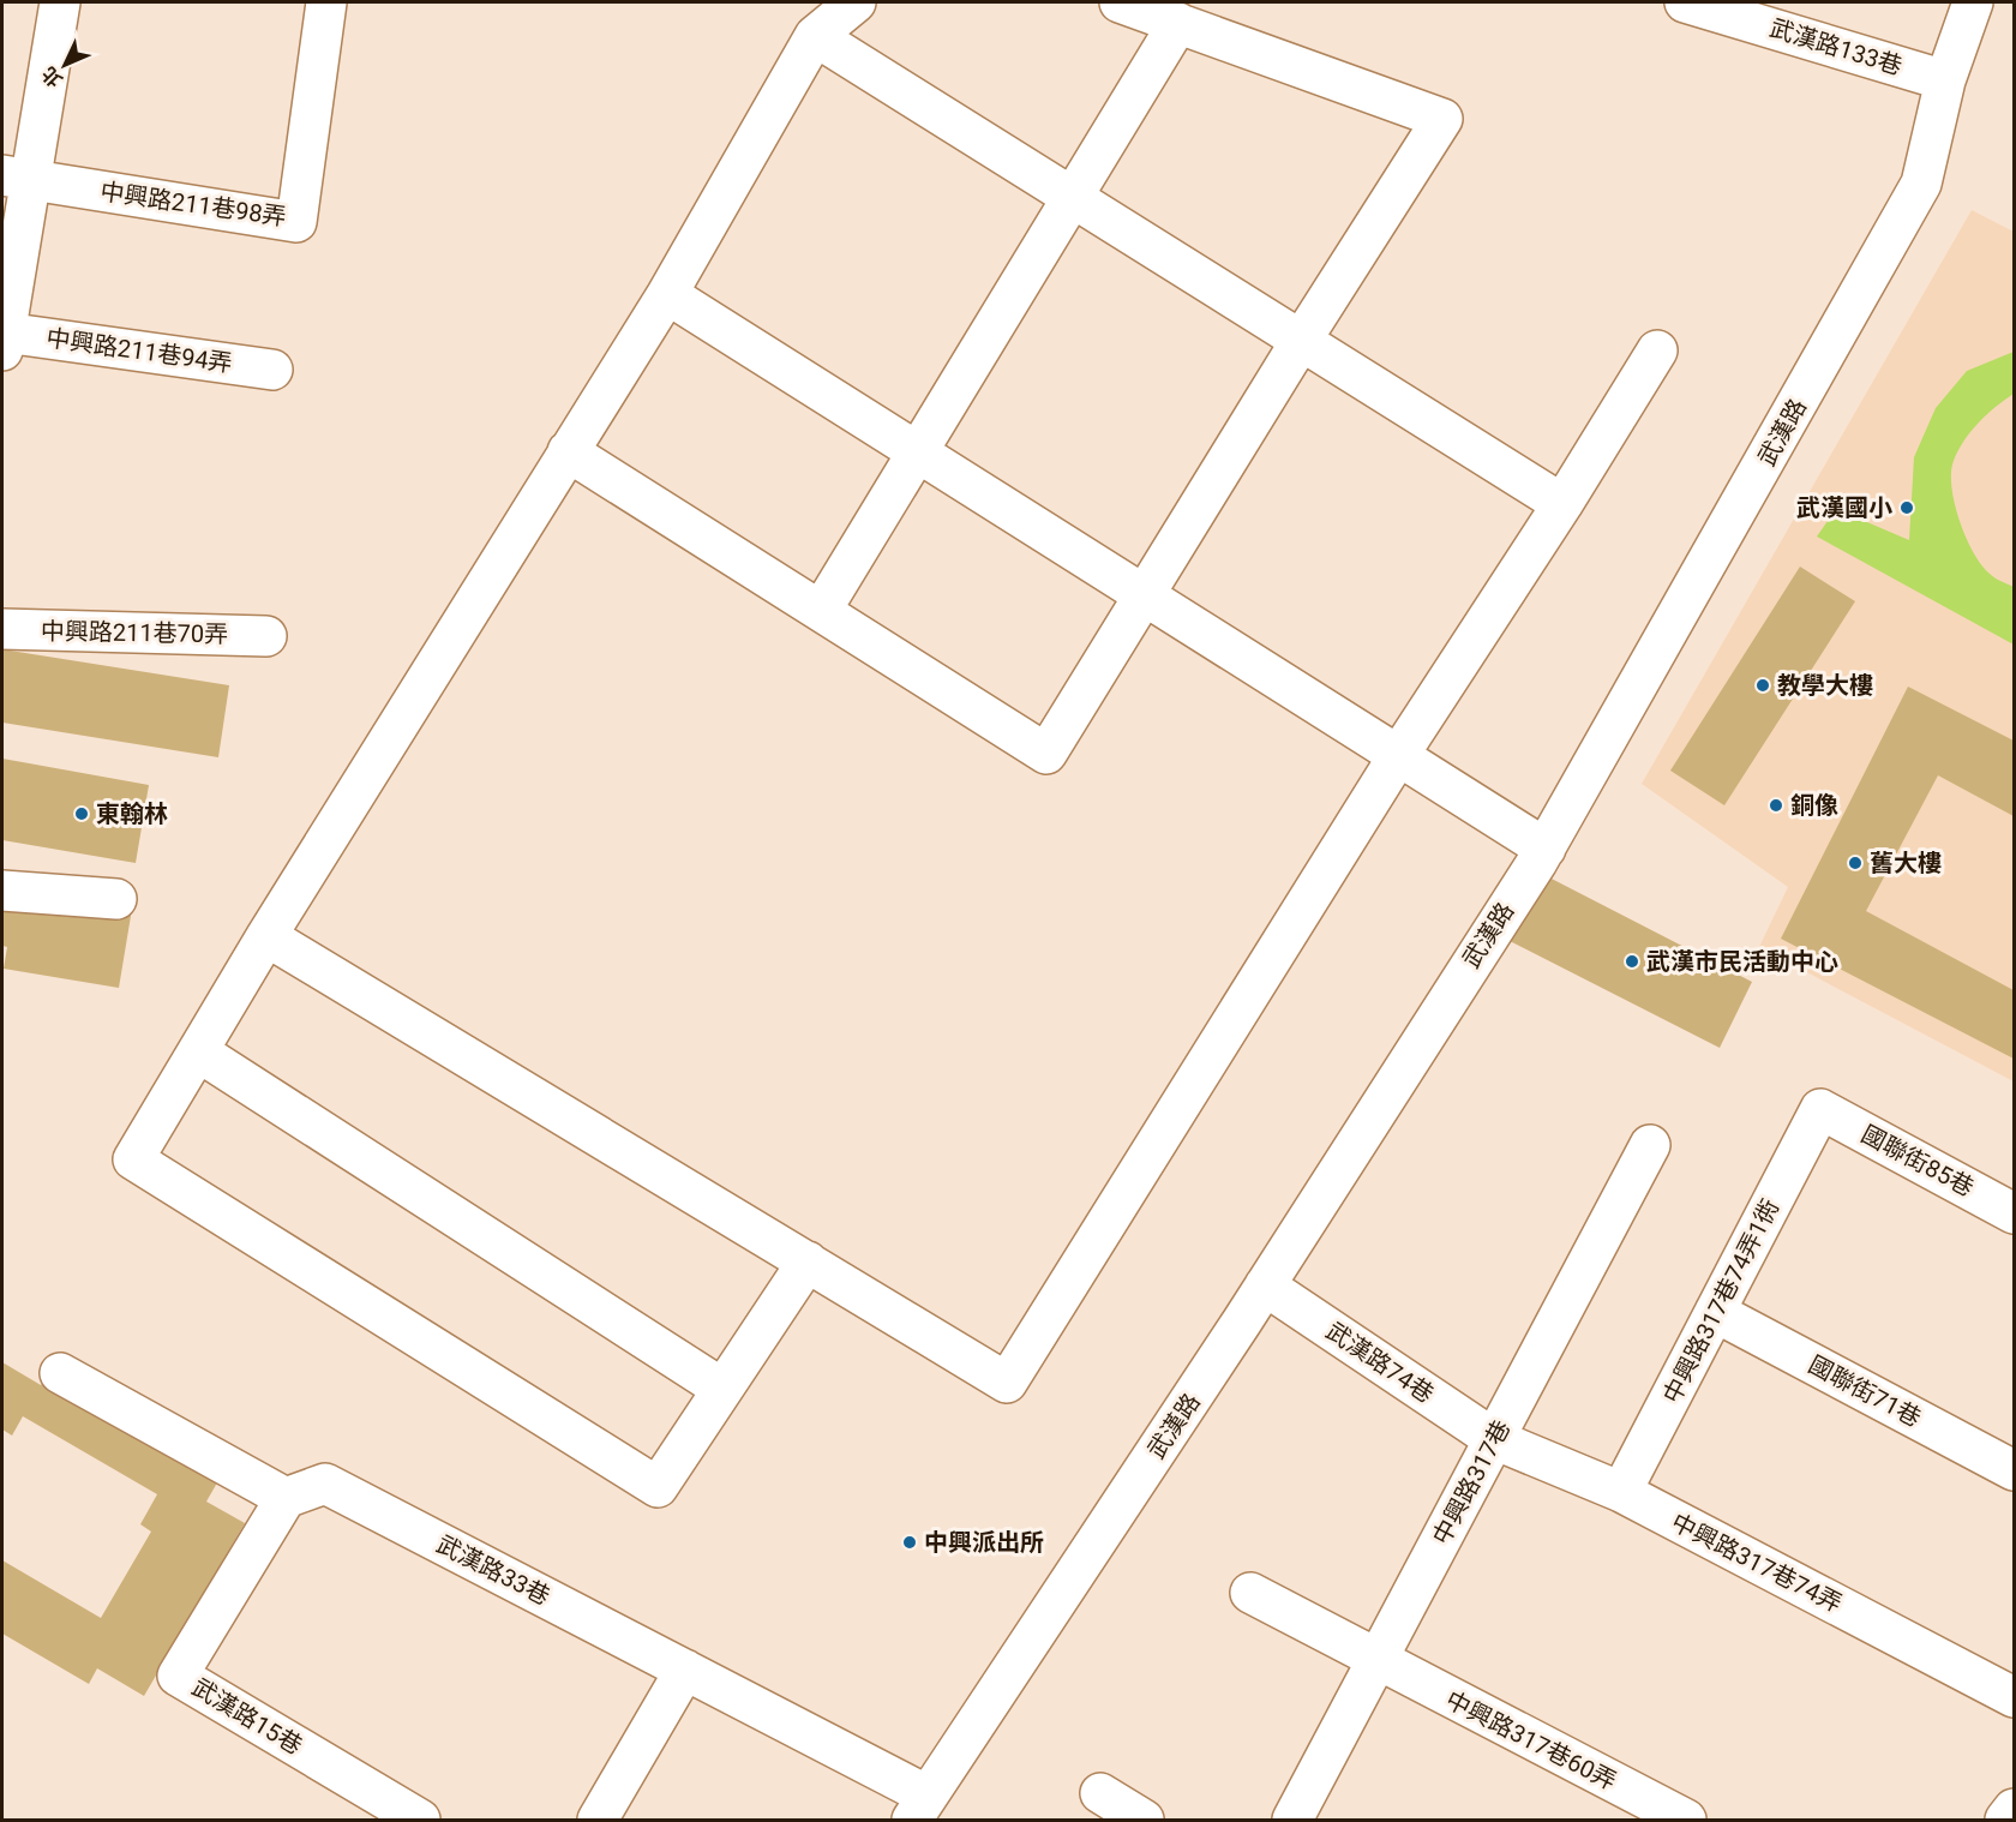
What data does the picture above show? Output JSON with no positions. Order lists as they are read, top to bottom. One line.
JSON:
{"streets":{"street":["武漢路133巷","中興路211巷98弄","中興路211巷94弄","武漢路","中興路211巷70弄","國聯街85巷","中興路317巷74弄1衖","武漢路74巷","國聯街71巷","中興路317巷","中興路317巷74弄","武漢路33巷","武漢路15巷","中興路317巷60弄"]},"crossings":[["武漢路133巷","武漢路"],["武漢路","武漢路74巷"],["武漢路","武漢路33巷"],["國聯街85巷","中興路317巷74弄1衖"],["中興路317巷74弄1衖","國聯街71巷"],["中興路317巷74弄1衖","中興路317巷74弄"],["武漢路74巷","中興路317巷"],["武漢路74巷","中興路317巷74弄"],["中興路317巷","中興路317巷74弄"],["中興路317巷","中興路317巷60弄"],["武漢路33巷","武漢路15巷"]],"places":["武漢國小","教學大樓","銅像","東翰林","舊大樓","武漢市民活動中心","中興派出所"],"north":"bottom left"}
